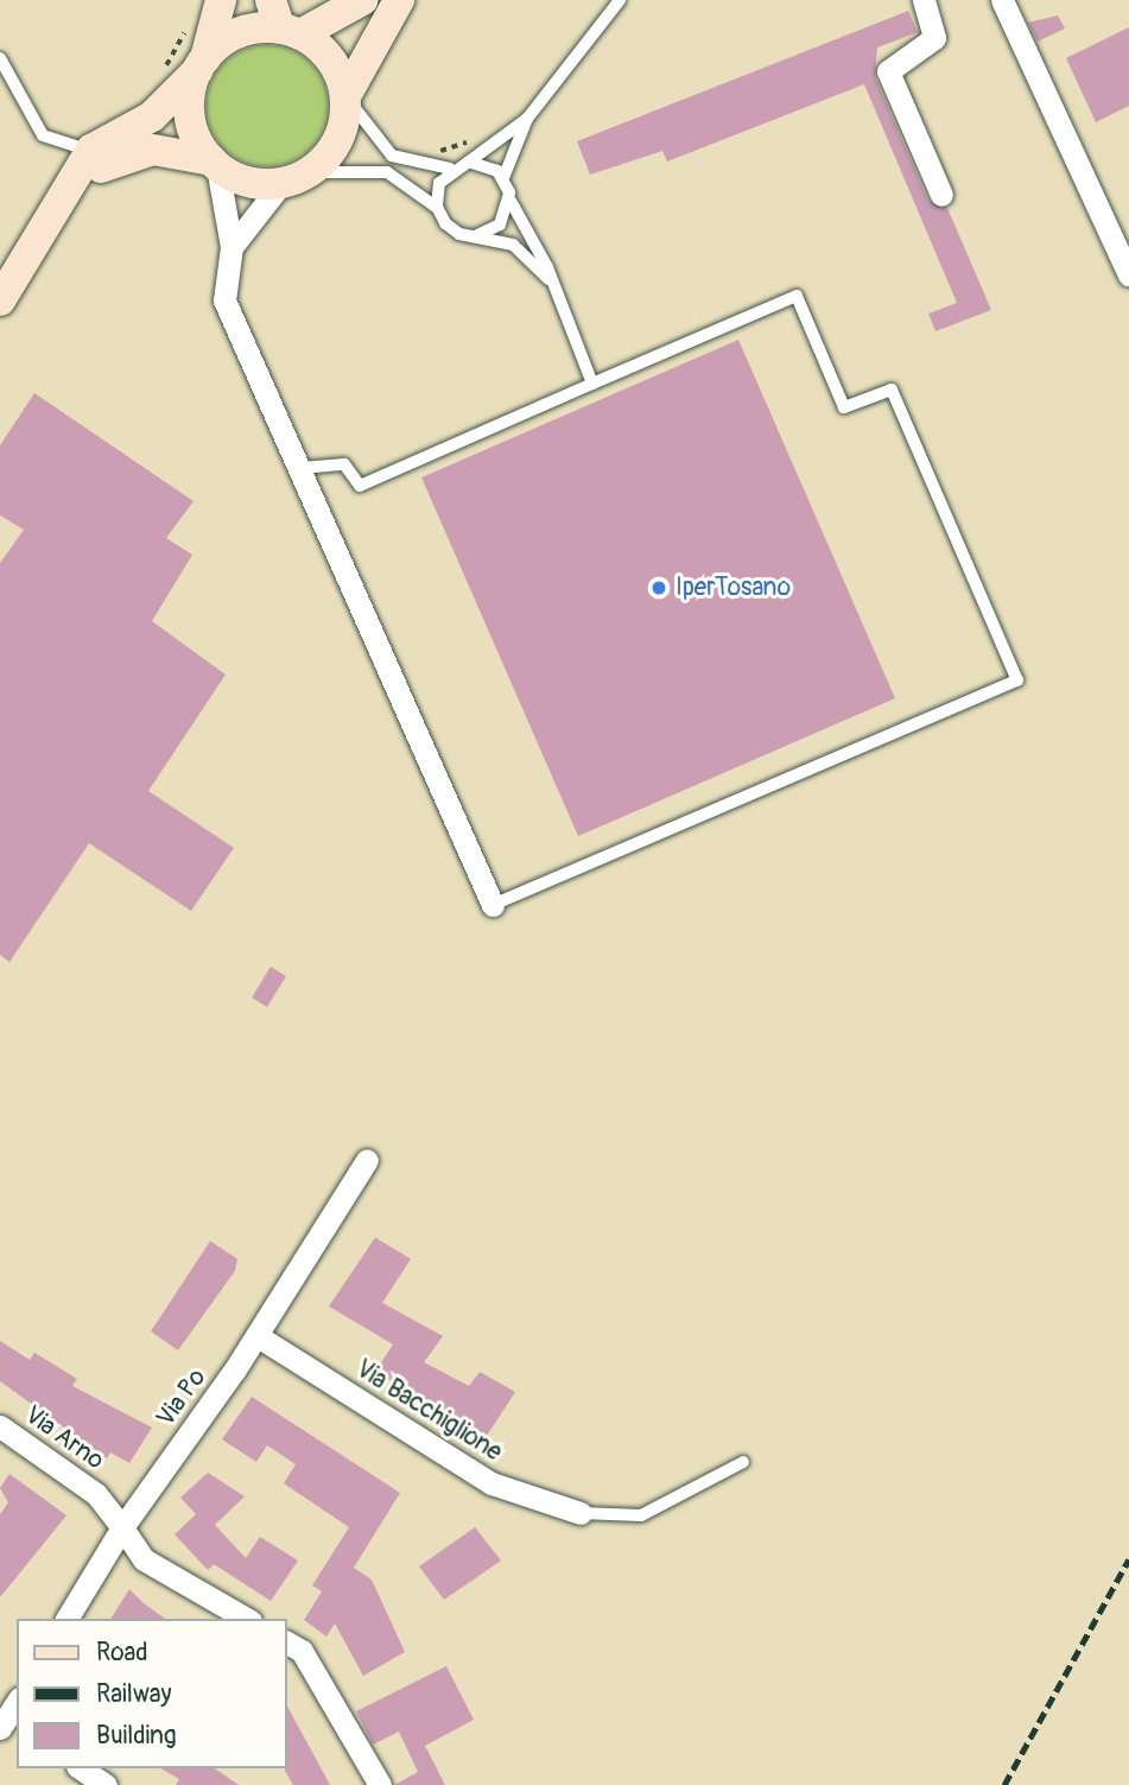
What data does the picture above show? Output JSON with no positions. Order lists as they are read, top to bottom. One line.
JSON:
{"streets":{"street":["Via Po","Via Bacchiglione","Via Arno"]},"crossings":[["Via Po","Via Bacchiglione"],["Via Po","Via Arno"]],"places":["IperTosano"],"legend":["Road","Railway","Building"]}
